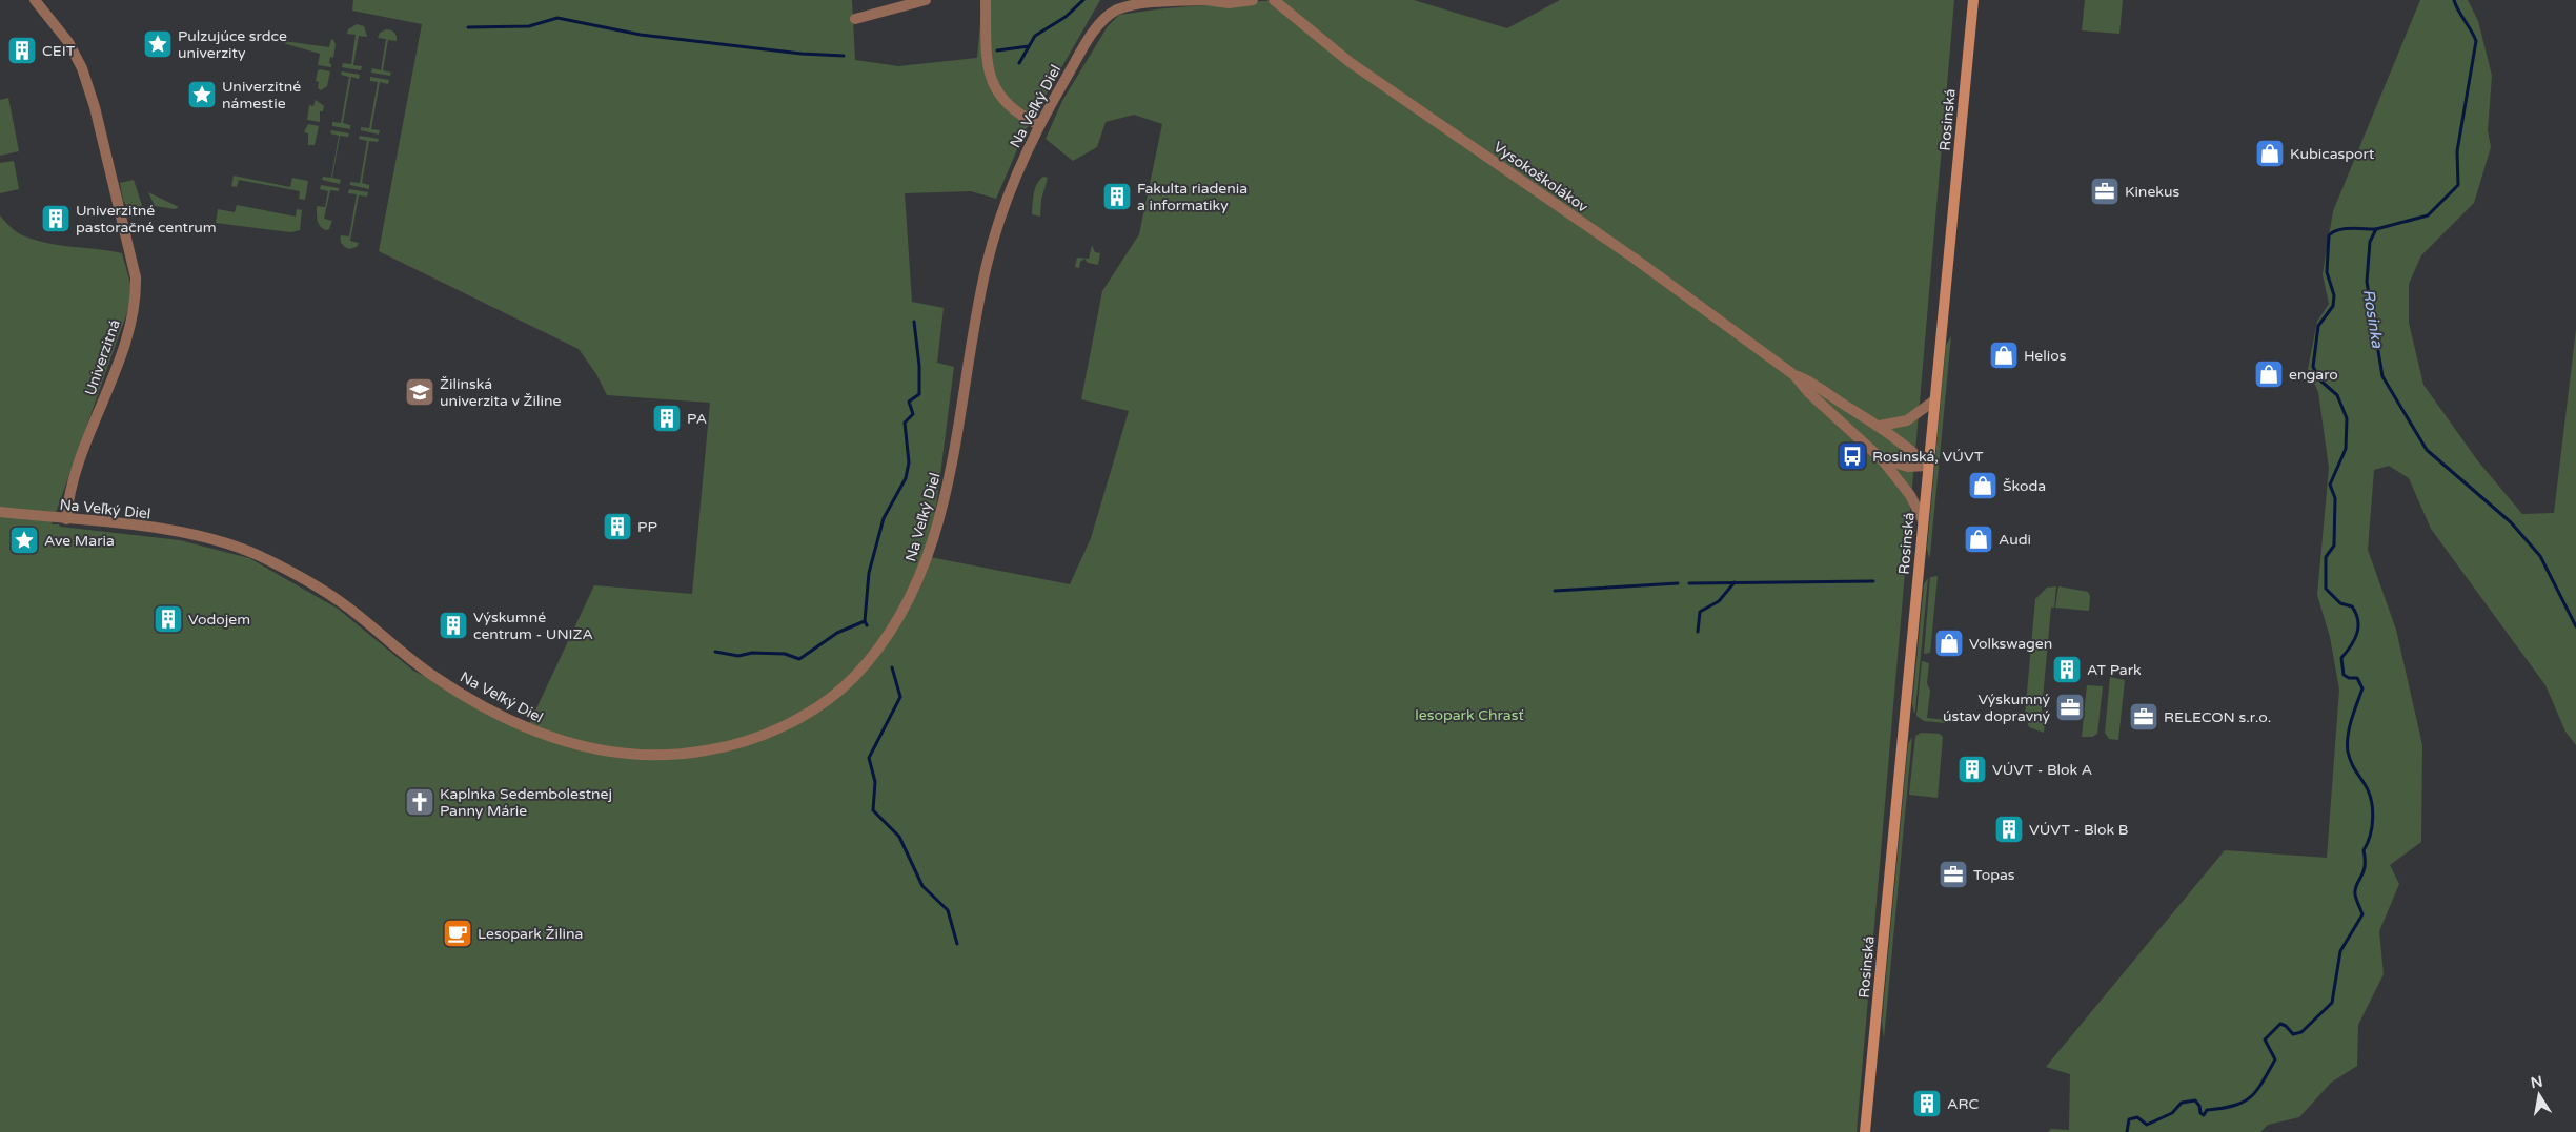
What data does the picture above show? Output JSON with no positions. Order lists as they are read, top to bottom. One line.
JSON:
{"streets":{"street":["Na Veľký Diel","Rosinská","Vysokoškolákov","Univerzitná"]},"crossings":[["Na Veľký Diel","Univerzitná"],["Rosinská","Vysokoškolákov"]],"water":["Rosinka"],"parks":["lesopark Chrasť"],"places":{"place":["Pulzujúce srdce univerzity","Univerzitné námestie","Ave Maria"],"building":["CEIT","Fakulta riadenia a informatiky","Univerzitné pastoračné centrum","PA","PP","Vodojem","Výskumné centrum - UNIZA","AT Park","VÚVT - Blok A","VÚVT - Blok B","ARC"],"shop":["Kubicasport","Helios","engaro","Škoda","Audi","Volkswagen"],"office":["Kinekus","Výskumný ústav dopravný","RELECON s.r.o.","Topas"],"school or university":["Žilinská univerzita v Žiline"],"bus stop":["Rosinská, VÚVT"],"church":["Kaplnka Sedembolestnej Panny Márie"],"cafe":["Lesopark Žilina"]},"north":"top"}
